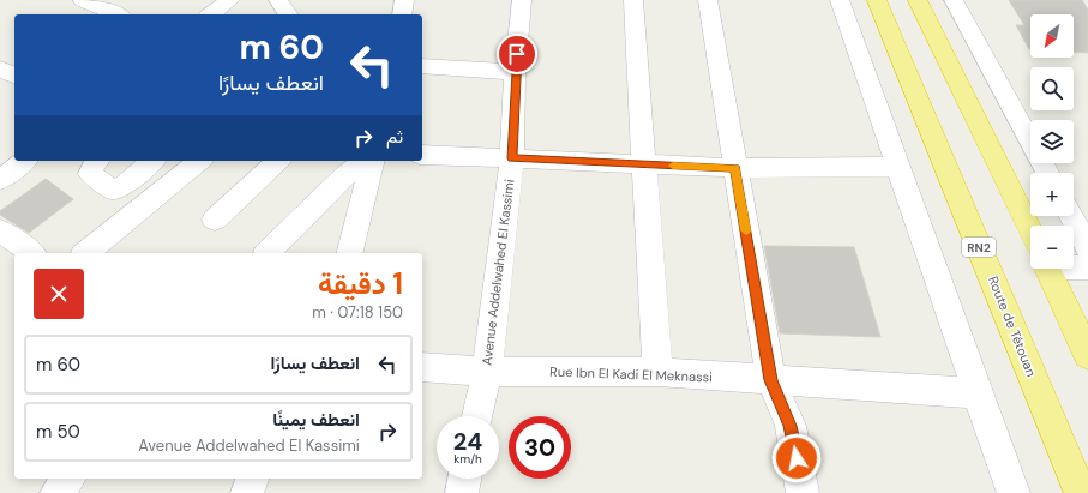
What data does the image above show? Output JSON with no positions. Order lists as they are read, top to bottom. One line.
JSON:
{"streets":{"highway":["RN2","Route de Tétouan"],"street":["Avenue Addelwahed El Kassimi","Rue Ibn El Kadi El Meknassi"]},"crossings":[["Avenue Addelwahed El Kassimi","Rue Ibn El Kadi El Meknassi"]],"north":"bottom left","page":{"map_buttons":["+","−"],"turn":["60 m","انعطف يسارًا"],"then":"ثم","heading":["1 دقيقة","150 m · 07:18"],"list":[{"name":"انعطف يسارًا","value":"60 m"},{"name":"انعطف يمينًا","note":"Avenue Addelwahed El Kassimi","value":"50 m"}],"speed":"24 km/h","limit":"30"}}
